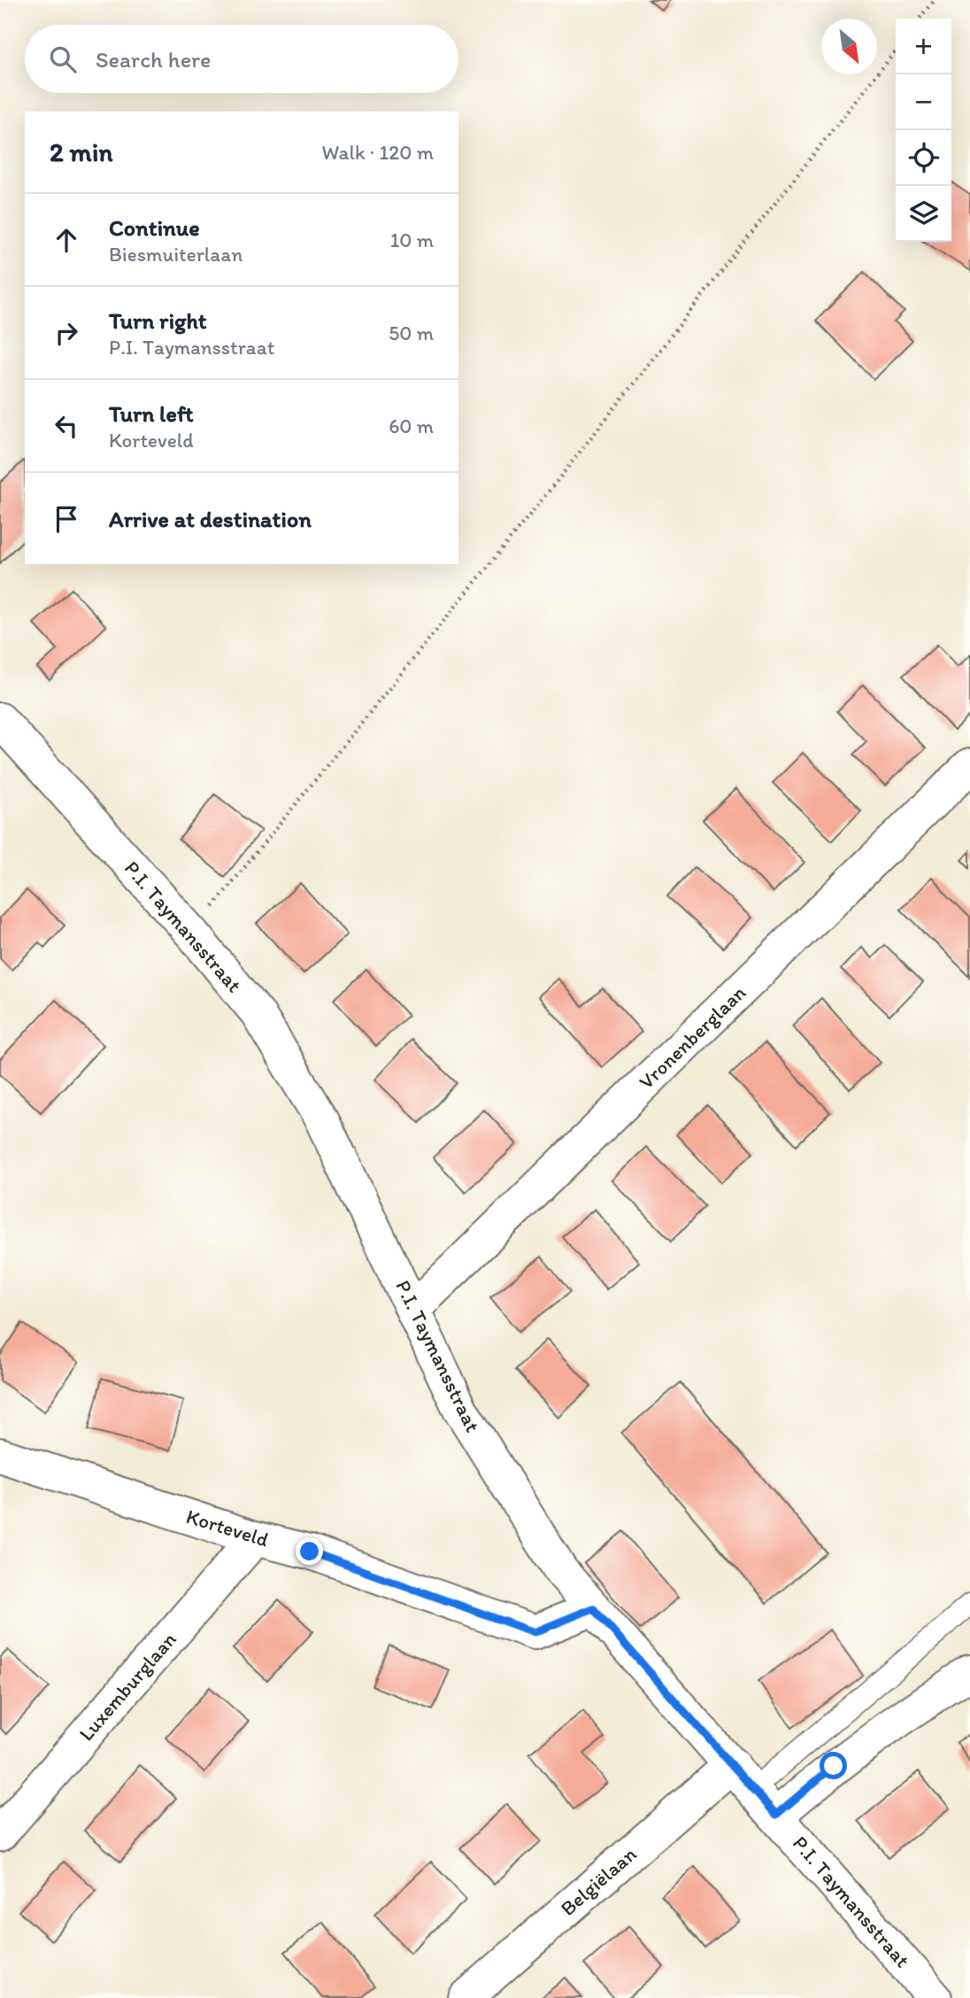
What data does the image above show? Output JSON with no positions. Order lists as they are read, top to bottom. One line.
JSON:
{"streets":{"street":["P.I. Taymansstraat","Vronenberglaan","Korteveld","Luxemburglaan","Belgiëlaan"]},"crossings":[["P.I. Taymansstraat","Vronenberglaan"],["P.I. Taymansstraat","Korteveld"],["P.I. Taymansstraat","Belgiëlaan"],["Korteveld","Luxemburglaan"]],"north":"bottom right","page":{"map_buttons":["+","−"],"search":"Search here","heading":["2 min","Walk · 120 m"],"list":[["Continue","Biesmuiterlaan","10 m"],["Turn right","P.I. Taymansstraat","50 m"],["Turn left","Korteveld","60 m"],"Arrive at destination"]}}
